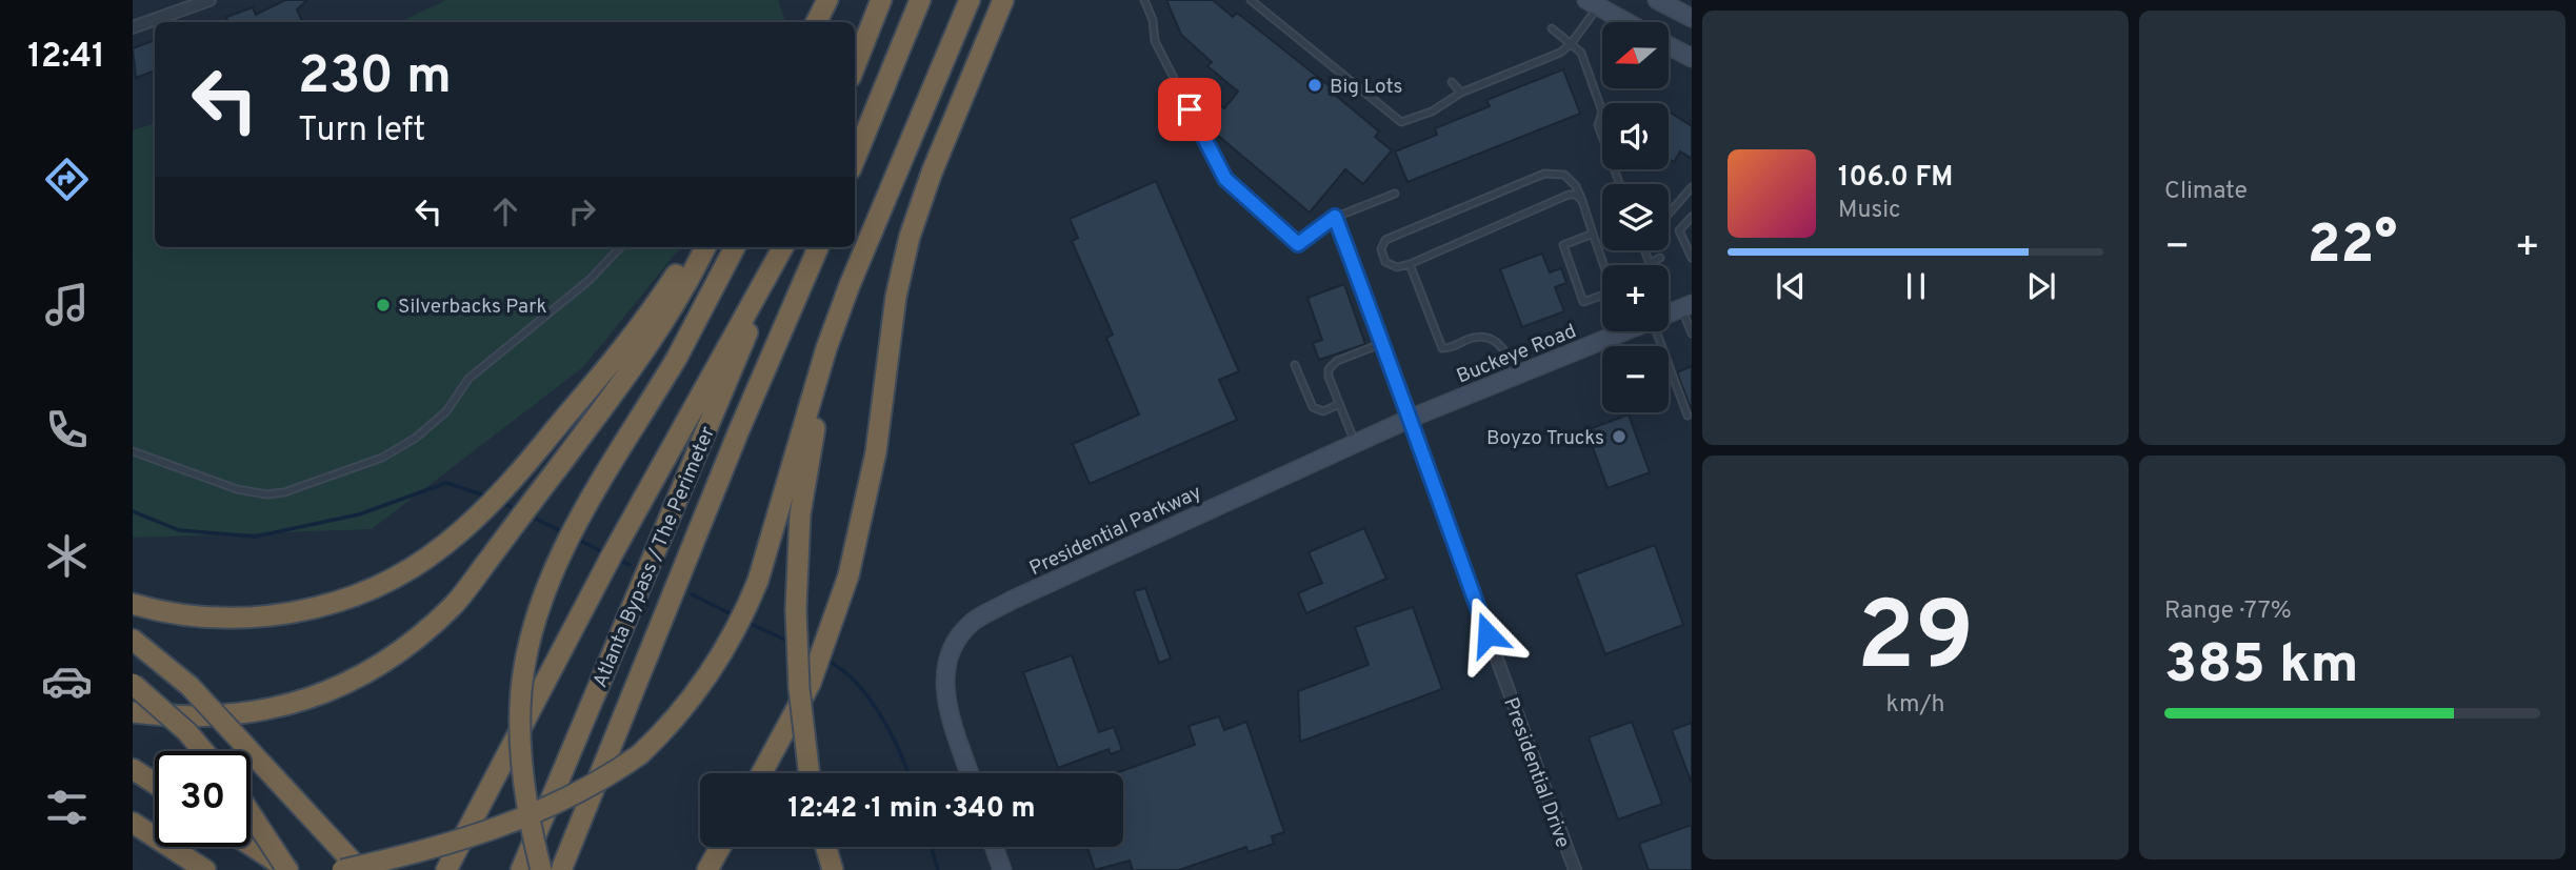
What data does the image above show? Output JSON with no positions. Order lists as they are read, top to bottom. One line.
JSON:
{"streets":{"highway":["Atlanta Bypass / The Perimeter"],"street":["Buckeye Road","Presidential Parkway","Presidential Drive"]},"crossings":[["Buckeye Road","Presidential Parkway"],["Presidential Parkway","Presidential Drive"]],"places":["Big Lots","Silverbacks Park","Boyzo Trucks"],"north":"left","page":{"tabs":"12:41","tile":["Climate",["29","km/h"],["Range · 77%","385 km"]],"map_buttons":["+","−"],"turn":["230 m","Turn left"],"song":["106.0 FM","Music"],"heat":["−","22°","+"],"limit":"30","trip":"12:42 · 1 min · 340 m"}}
